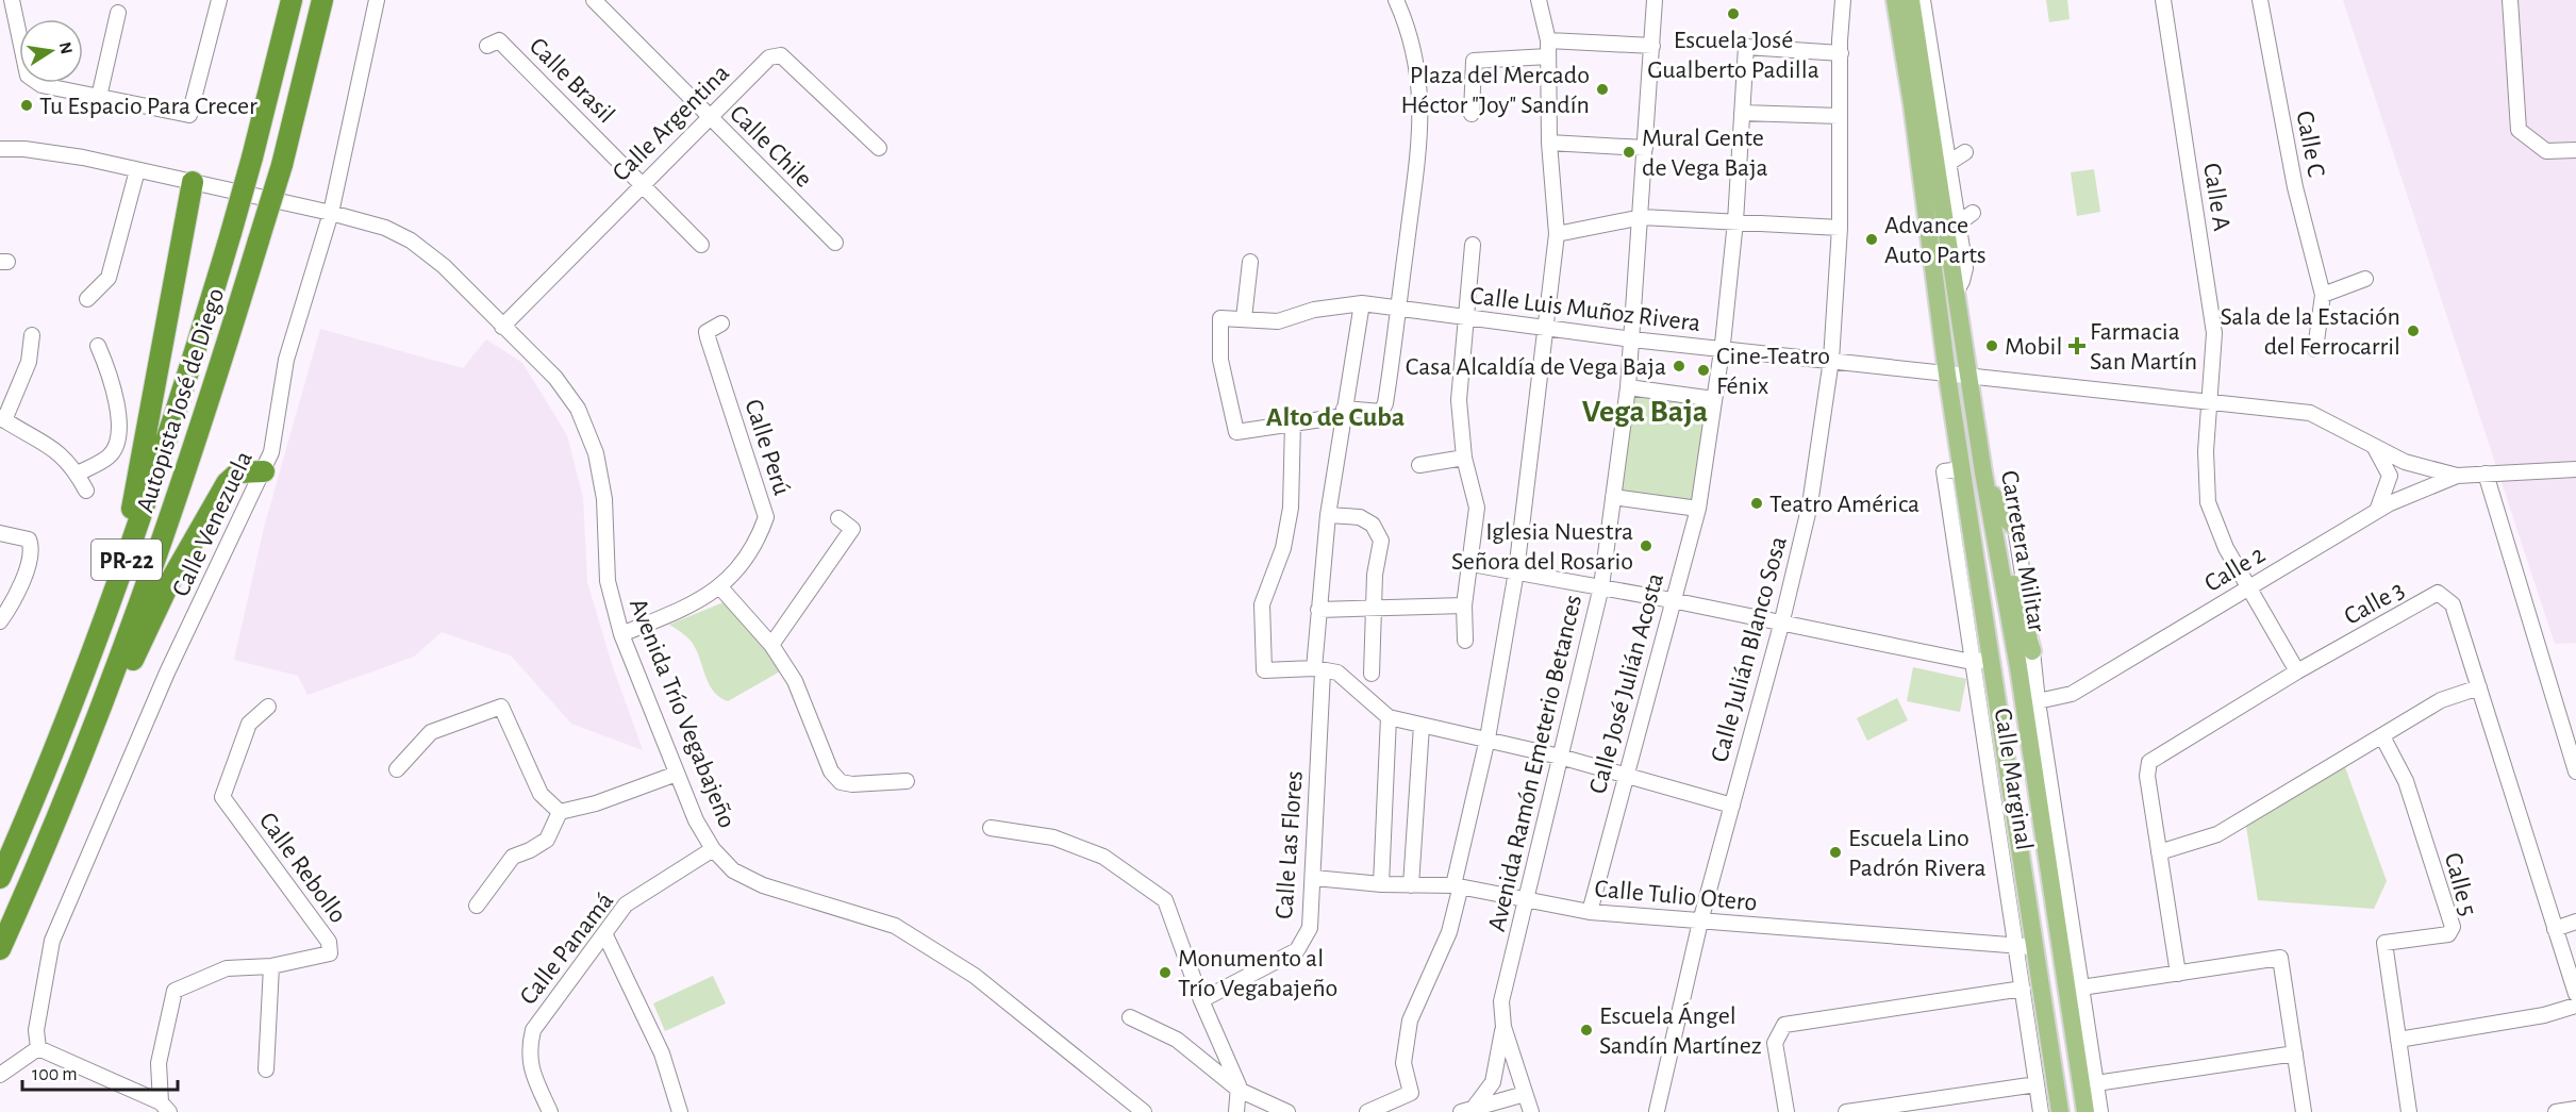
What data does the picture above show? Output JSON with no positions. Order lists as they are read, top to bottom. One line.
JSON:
{"streets":{"highway":["Autopista José de Diego","PR-22"],"main road":["Carretera Militar"],"street":["Calle Brasil","Calle Argentina","Calle C","Calle Chile","Calle A","Calle Luis Muñoz Rivera","Calle Perú","Calle Venezuela","Calle 2","Calle 3","Calle Julián Blanco Sosa","Calle José Julián Acosta","Avenida Trío Vegabajeño","Avenida Ramón Emeterio Betances","Calle Marginal","Calle Las Flores","Calle Rebollo","Calle 5","Calle Tulio Otero","Calle Panamá"]},"crossings":[["Calle Brasil","Calle Argentina"],["Calle Argentina","Calle Chile"],["Calle Argentina","Avenida Trío Vegabajeño"],["Calle A","Calle Luis Muñoz Rivera"],["Calle A","Calle 2"],["Calle A","Calle 3"],["Calle Luis Muñoz Rivera","Carretera Militar"],["Calle Luis Muñoz Rivera","Calle 2"],["Calle Luis Muñoz Rivera","Calle Julián Blanco Sosa"],["Calle Luis Muñoz Rivera","Calle José Julián Acosta"],["Calle Luis Muñoz Rivera","Avenida Ramón Emeterio Betances"],["Calle Luis Muñoz Rivera","Calle Las Flores"],["Calle Perú","Avenida Trío Vegabajeño"],["Calle Venezuela","Avenida Trío Vegabajeño"],["Carretera Militar","Calle Marginal"],["Carretera Militar","Calle Tulio Otero"],["Calle 2","Calle Marginal"],["Calle Julián Blanco Sosa","Calle José Julián Acosta"],["Calle Julián Blanco Sosa","Calle Tulio Otero"],["Calle José Julián Acosta","Calle Tulio Otero"],["Avenida Trío Vegabajeño","Calle Panamá"],["Avenida Ramón Emeterio Betances","Calle Tulio Otero"],["Calle Marginal","Calle Tulio Otero"],["Calle Las Flores","Calle Tulio Otero"]],"districts":["Vega Baja","Alto de Cuba"],"places":{"other":["Escuela José Gualberto Padilla","Plaza del Mercado Héctor \"Joy\" Sandín","Tu Espacio Para Crecer","Mural Gente de Vega Baja","Advance Auto Parts","Sala de la Estación del Ferrocarril","Mobil","Casa Alcaldía de Vega Baja","Cine-Teatro Fénix","Teatro América","Iglesia Nuestra Señora del Rosario","Escuela Lino Padrón Rivera","Monumento al Trío Vegabajeño","Escuela Ángel Sandín Martínez"],"health":["Farmacia San Martín"]},"scale_bar":"100 m","north":"right"}
